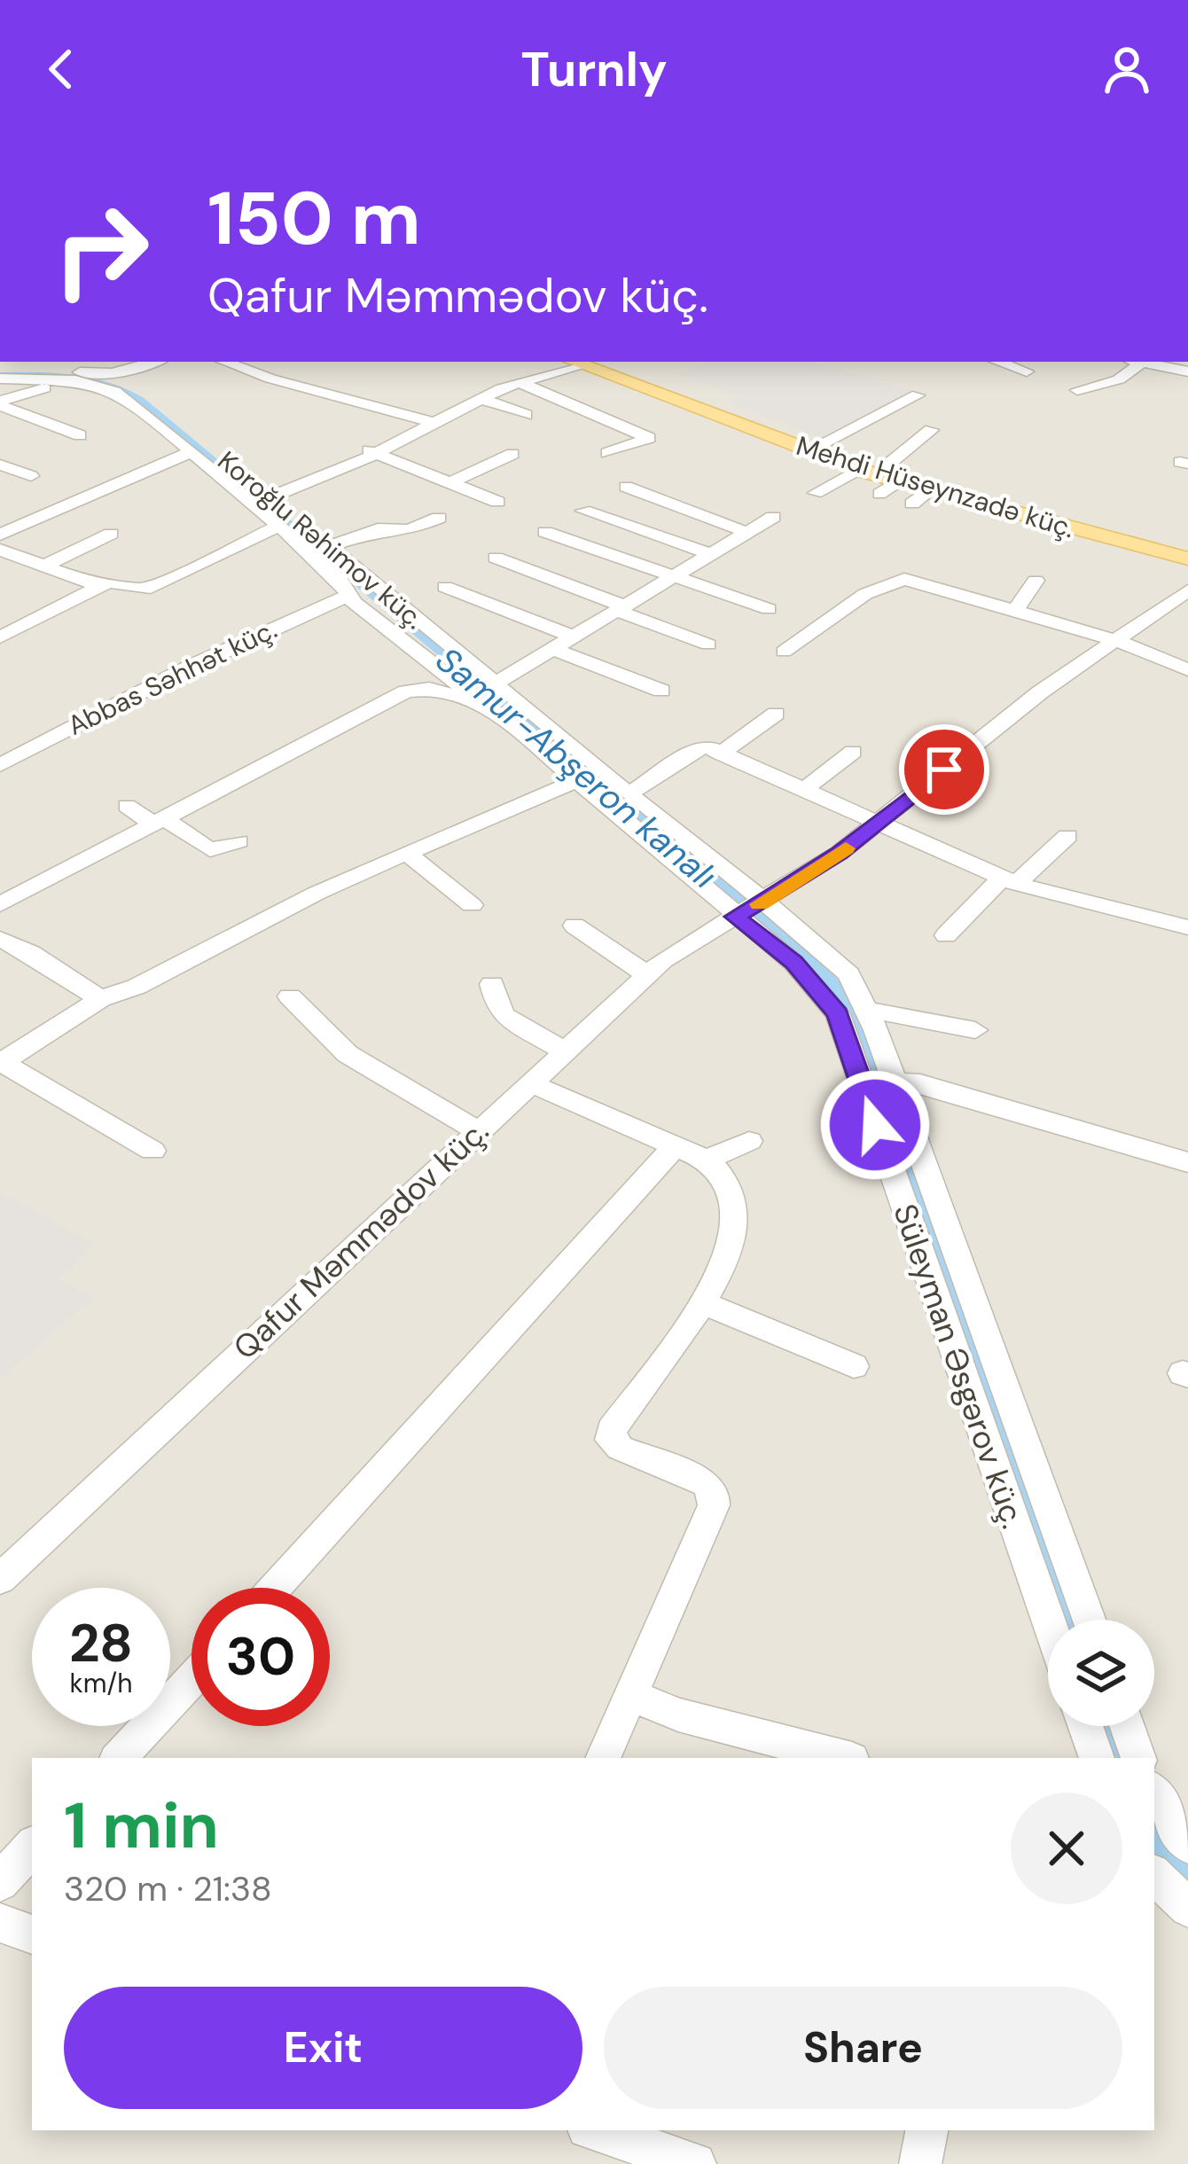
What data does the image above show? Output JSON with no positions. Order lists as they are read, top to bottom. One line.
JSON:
{"streets":{"main road":["Mehdi Hüseynzadə küç."],"street":["Koroğlu Rəhimov küç.","Abbas Səhhət küç.","Qafur Məmmədov küç.","Süleyman Əsgərov küç."]},"crossings":[["Koroğlu Rəhimov küç.","Abbas Səhhət küç."],["Koroğlu Rəhimov küç.","Qafur Məmmədov küç."],["Koroğlu Rəhimov küç.","Süleyman Əsgərov küç."],["Qafur Məmmədov küç.","Süleyman Əsgərov küç."]],"water":["Samur-Abşeron kanalı"],"page":{"header":"Turnly","turn":["150 m","Qafur Məmmədov küç."],"speed":"28 km/h","limit":"30","heading":["1 min","320 m · 21:38"],"buttons":["Exit","Share"]}}
